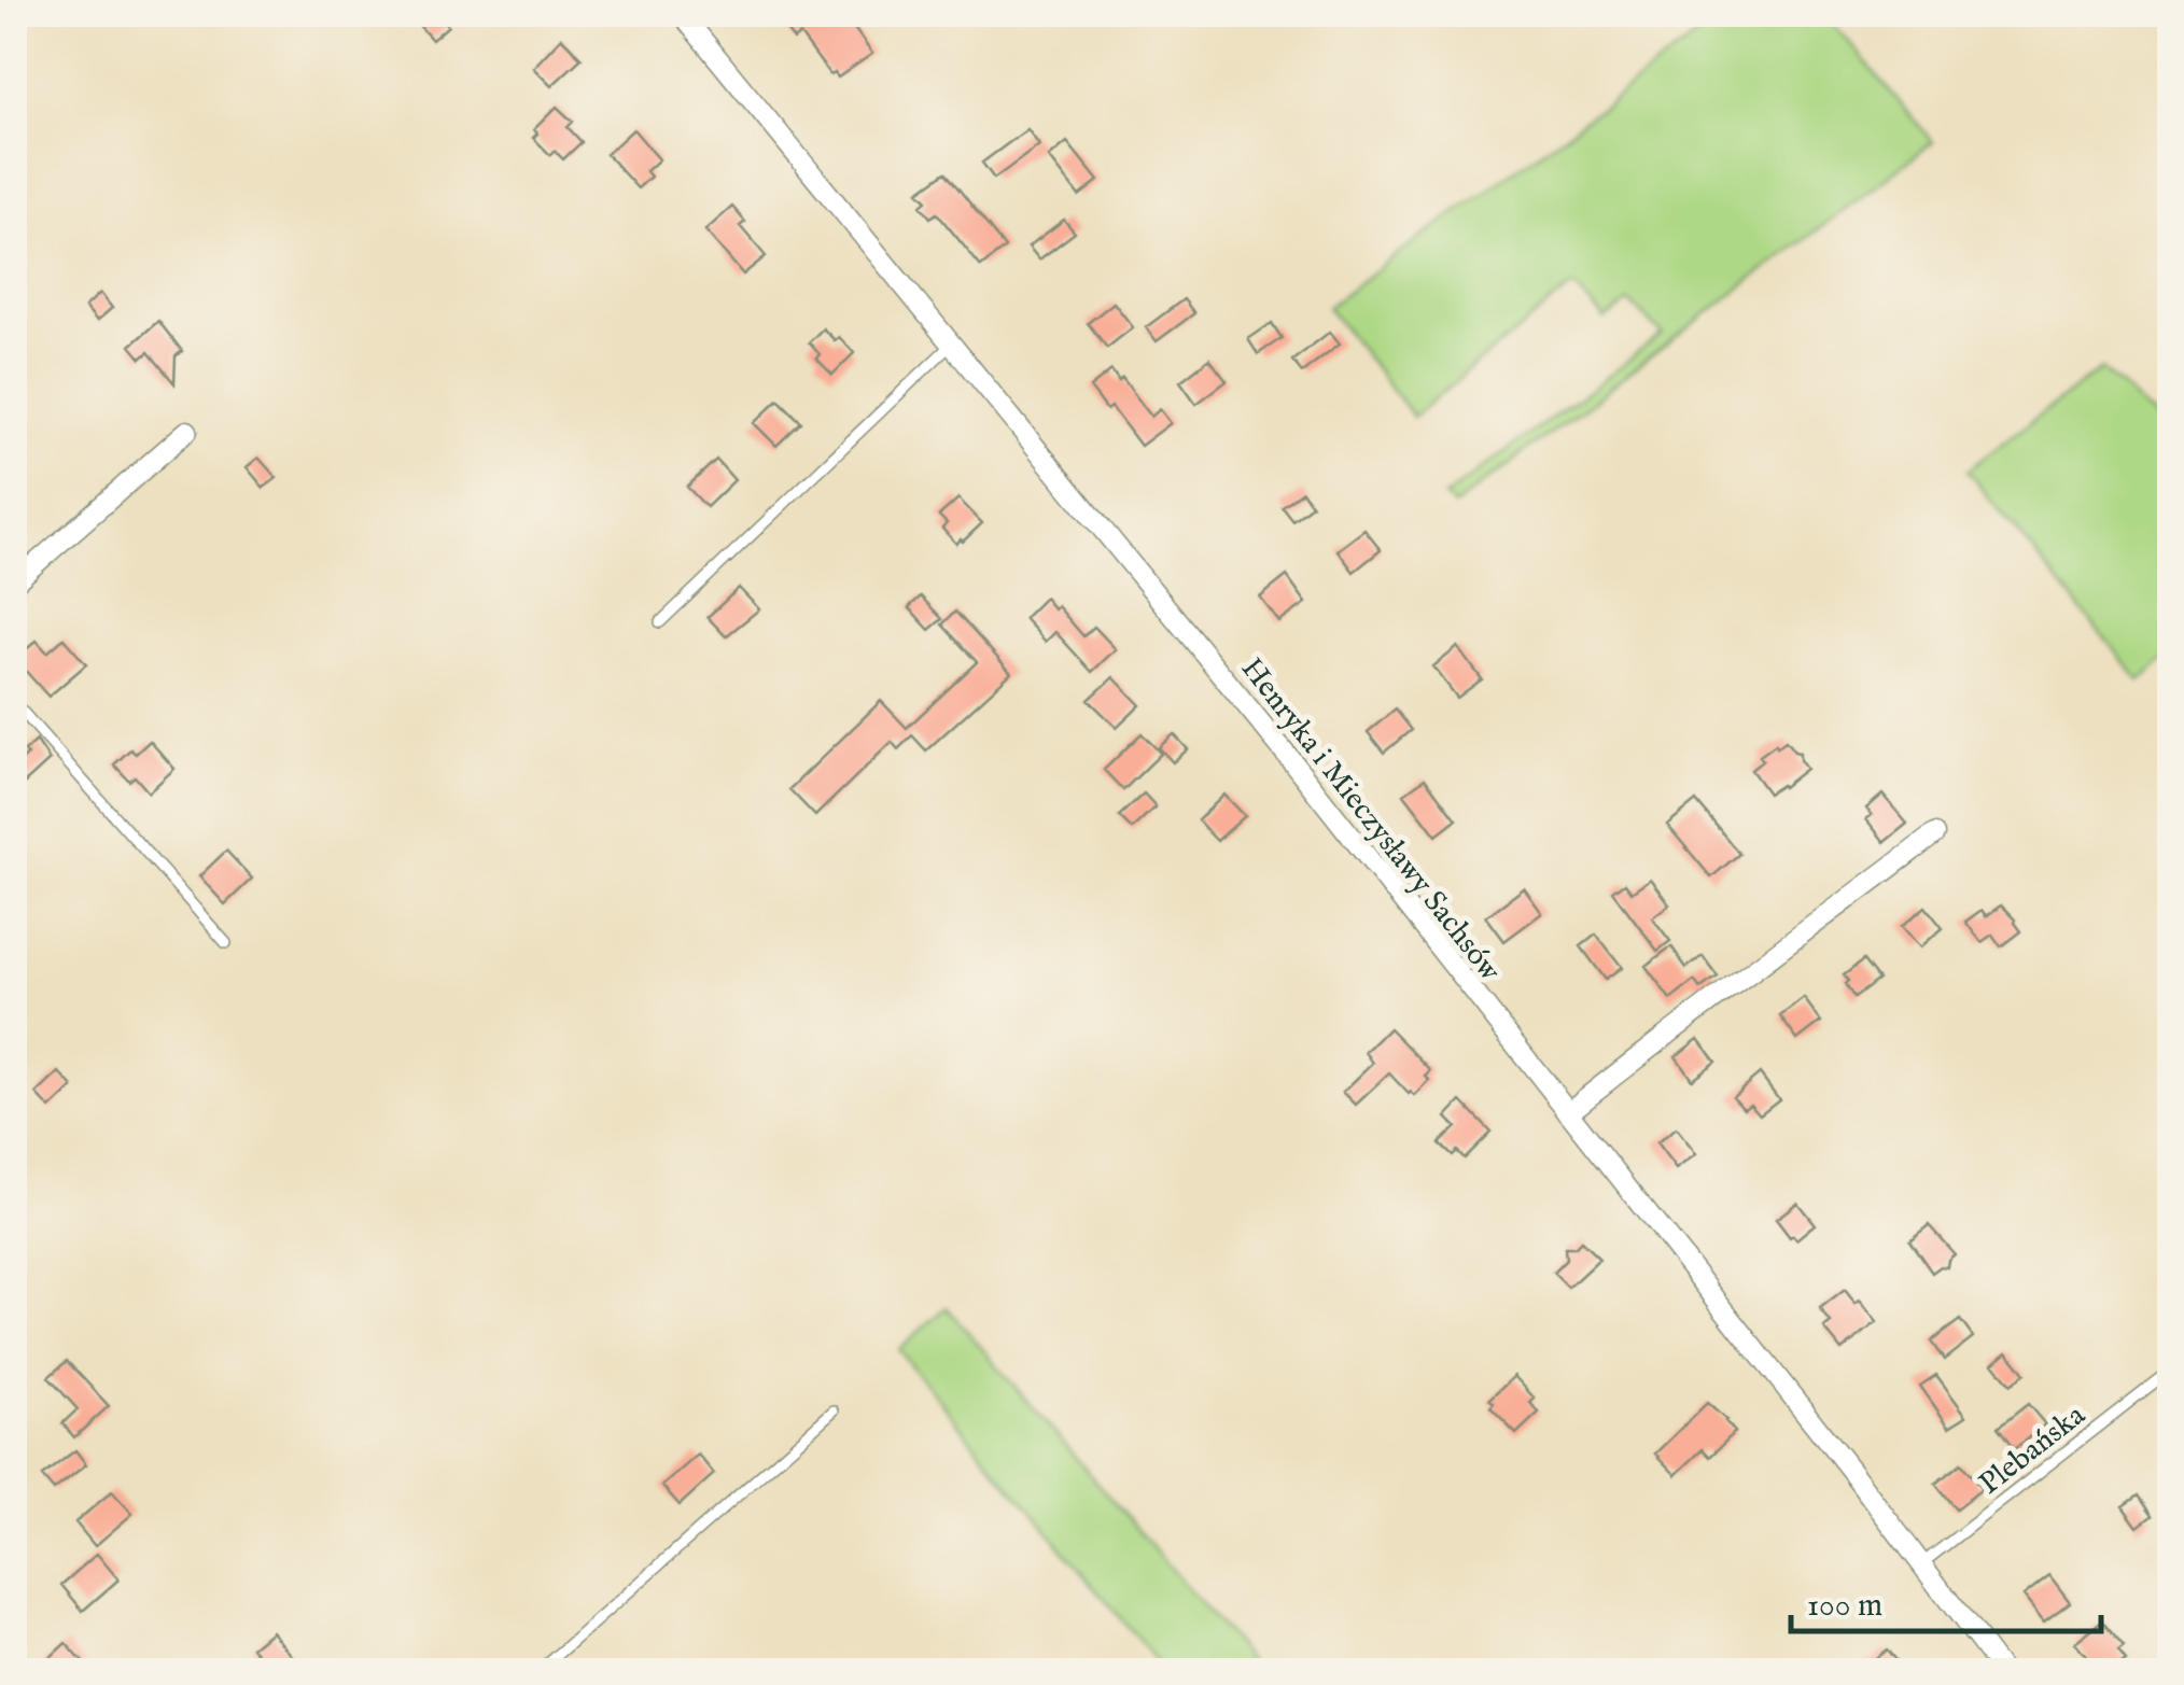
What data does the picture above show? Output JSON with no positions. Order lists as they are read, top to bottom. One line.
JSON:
{"streets":{"street":["Henryka i Mieczysławy Sachsów"],"lane":["Plebańska"]},"crossings":[["Henryka i Mieczysławy Sachsów","Plebańska"]],"scale_bar":"100 m"}
